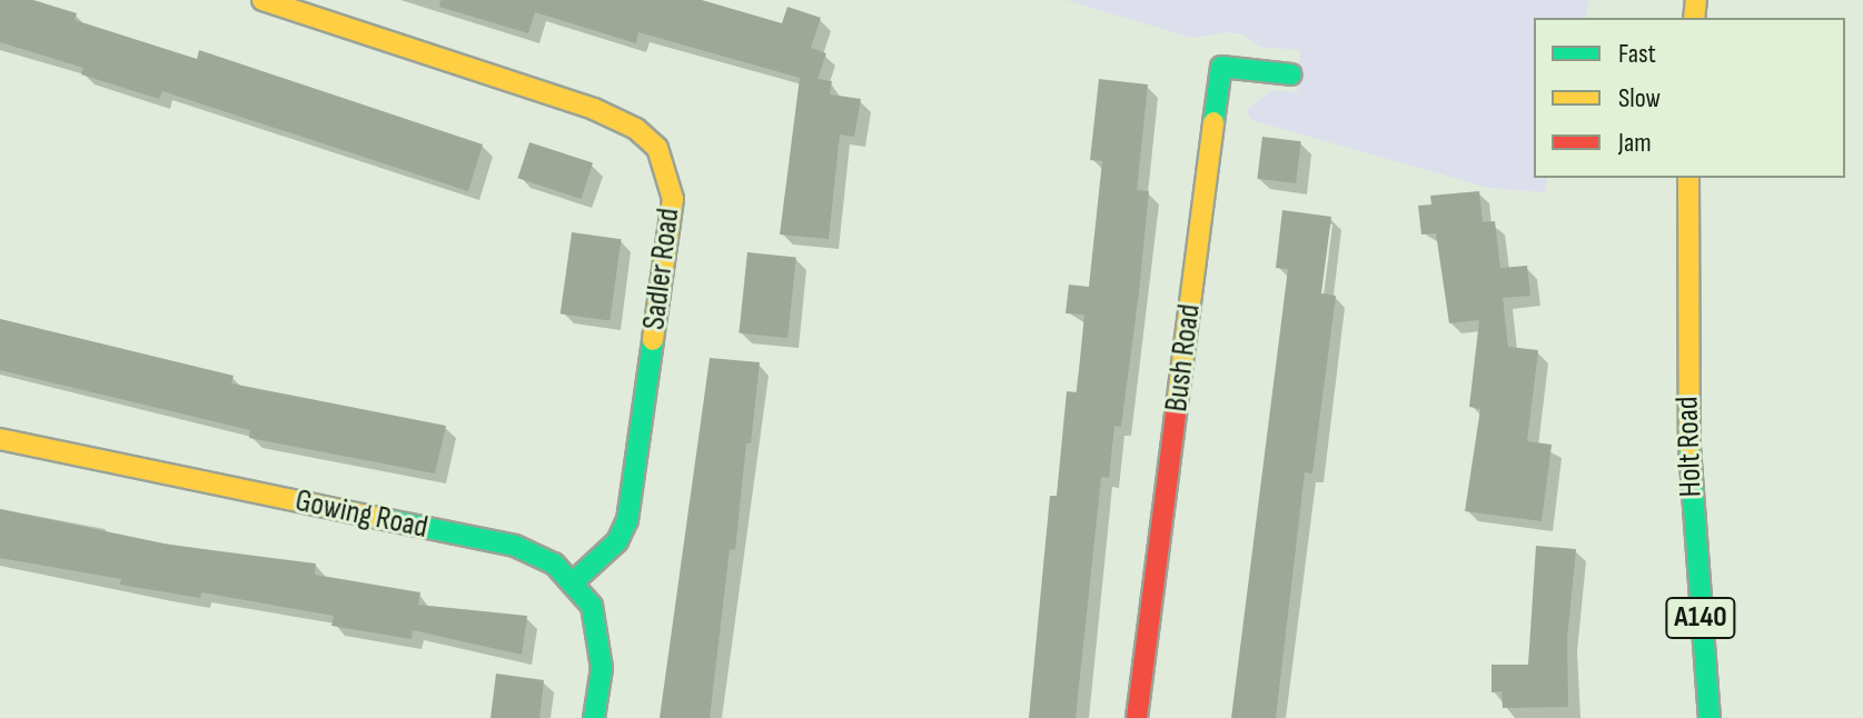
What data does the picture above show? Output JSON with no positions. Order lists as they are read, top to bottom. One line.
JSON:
{"streets":{"main road":["Sadler Road","Bush Road","Holt Road","Gowing Road","A140"]},"crossings":[["Sadler Road","Gowing Road"]],"legend":["Fast","Slow","Jam"]}
